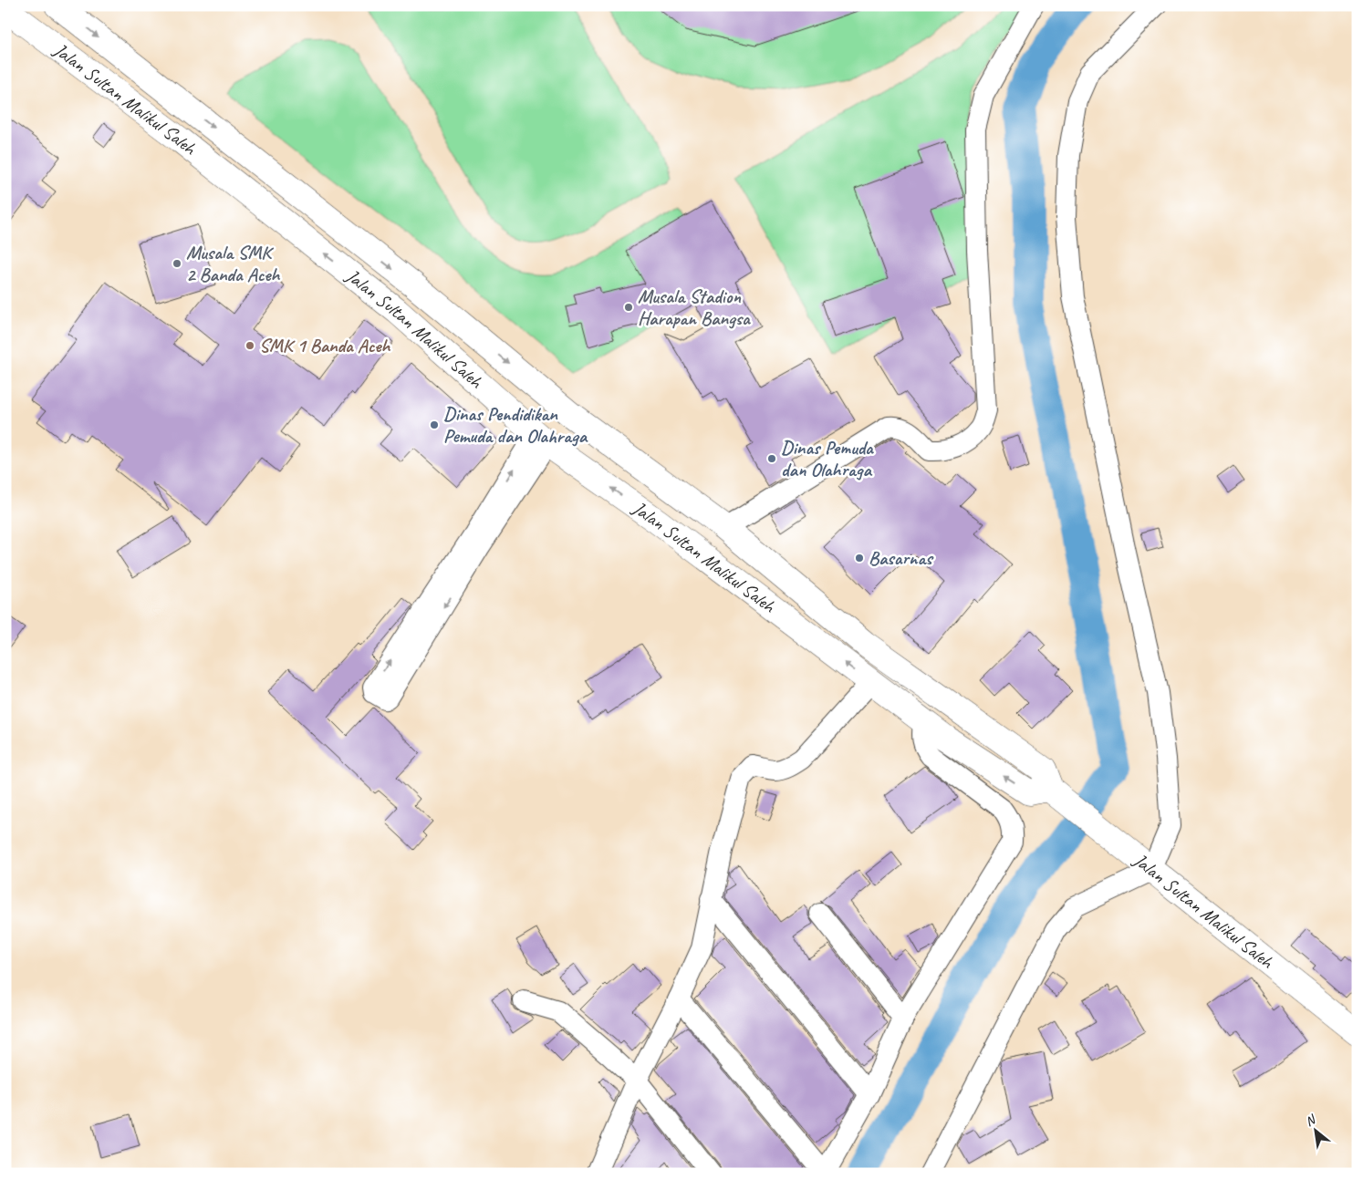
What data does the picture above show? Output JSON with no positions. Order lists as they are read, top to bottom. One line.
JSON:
{"streets":{"main road":["Jalan Sultan Malikul Saleh"]},"places":["Musala SMK 2 Banda Aceh","Musala Stadion Harapan Bangsa","SMK 1 Banda Aceh","Dinas Pendidikan Pemuda dan Olahraga","Dinas Pemuda dan Olahraga","Basarnas"],"north":"top left"}
